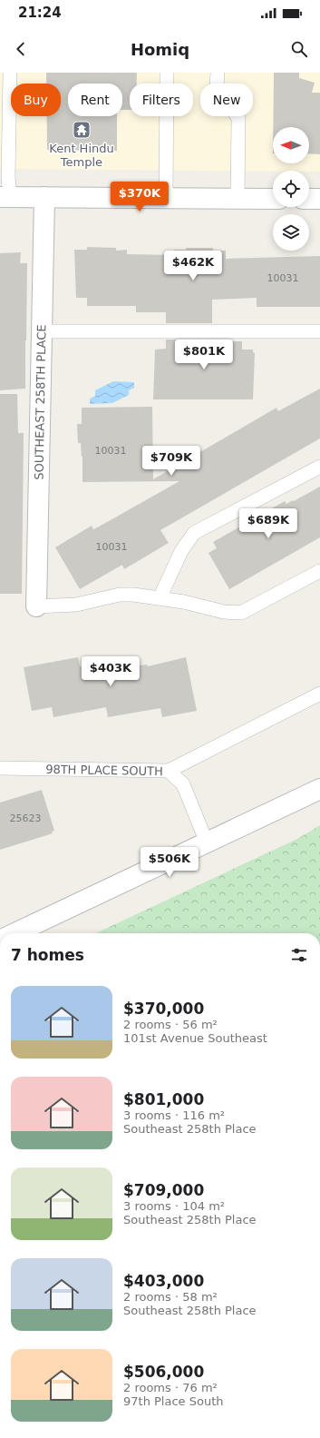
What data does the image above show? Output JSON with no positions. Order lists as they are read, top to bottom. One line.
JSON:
{"streets":{"street":["SOUTHEAST 258TH PLACE"],"lane":["98TH PLACE SOUTH"]},"places":{"temple":["Kent Hindu Temple"]},"house_numbers":["10031","10031","10031","25623"],"north":"left","page":{"status":"21:24","header":"Homiq","chip":["Buy","Rent","Filters","New"],"price":["$370K","$462K","$801K","$709K","$689K","$403K","$506K"],"heading":"7 homes","list":[{"name":"$370,000","note":"2 rooms · 56 m² · 101st Avenue Southeast"},{"name":"$801,000","note":"3 rooms · 116 m² · Southeast 258th Place"},{"name":"$709,000","note":"3 rooms · 104 m² · Southeast 258th Place"},{"name":"$403,000","note":"2 rooms · 58 m² · Southeast 258th Place"},{"name":"$506,000","note":"2 rooms · 76 m² · 97th Place South"}]}}
